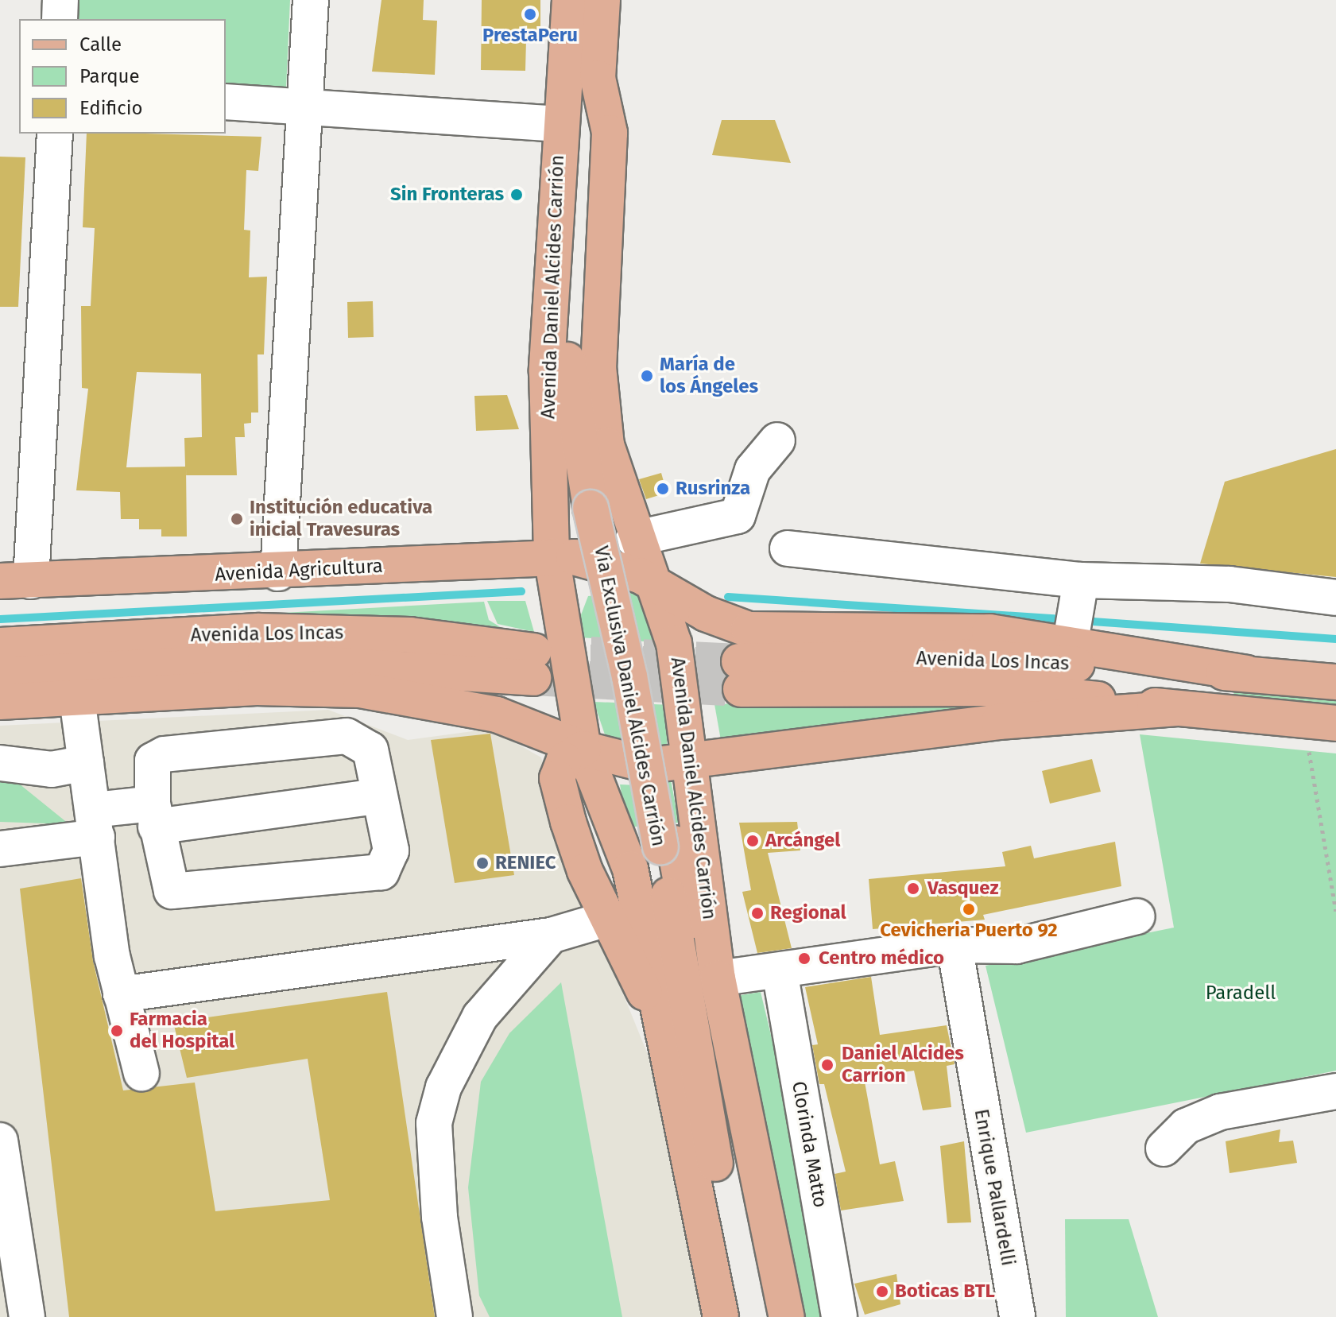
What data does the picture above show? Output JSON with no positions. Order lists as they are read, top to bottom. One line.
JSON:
{"streets":{"main road":["Avenida Daniel Alcides Carrión","Avenida Agricultura","Avenida Los Incas","Vía Exclusiva Daniel Alcides Carrión"],"street":["Clorinda Matto","Enrique Pallardelli"]},"crossings":[["Avenida Daniel Alcides Carrión","Avenida Agricultura"],["Avenida Daniel Alcides Carrión","Vía Exclusiva Daniel Alcides Carrión"],["Avenida Agricultura","Avenida Los Incas"]],"parks":["Paradell"],"places":["PrestaPeru","Sin Fronteras","María de los Ángeles","Rusrinza","Institución educativa inicial Travesuras","Arcángel","RENIEC","Vasquez","Cevicheria Puerto 92","Regional","Centro médico","Farmacia del Hospital","Daniel Alcides Carrion","Boticas BTL"],"legend":["Calle","Parque","Edificio"]}
